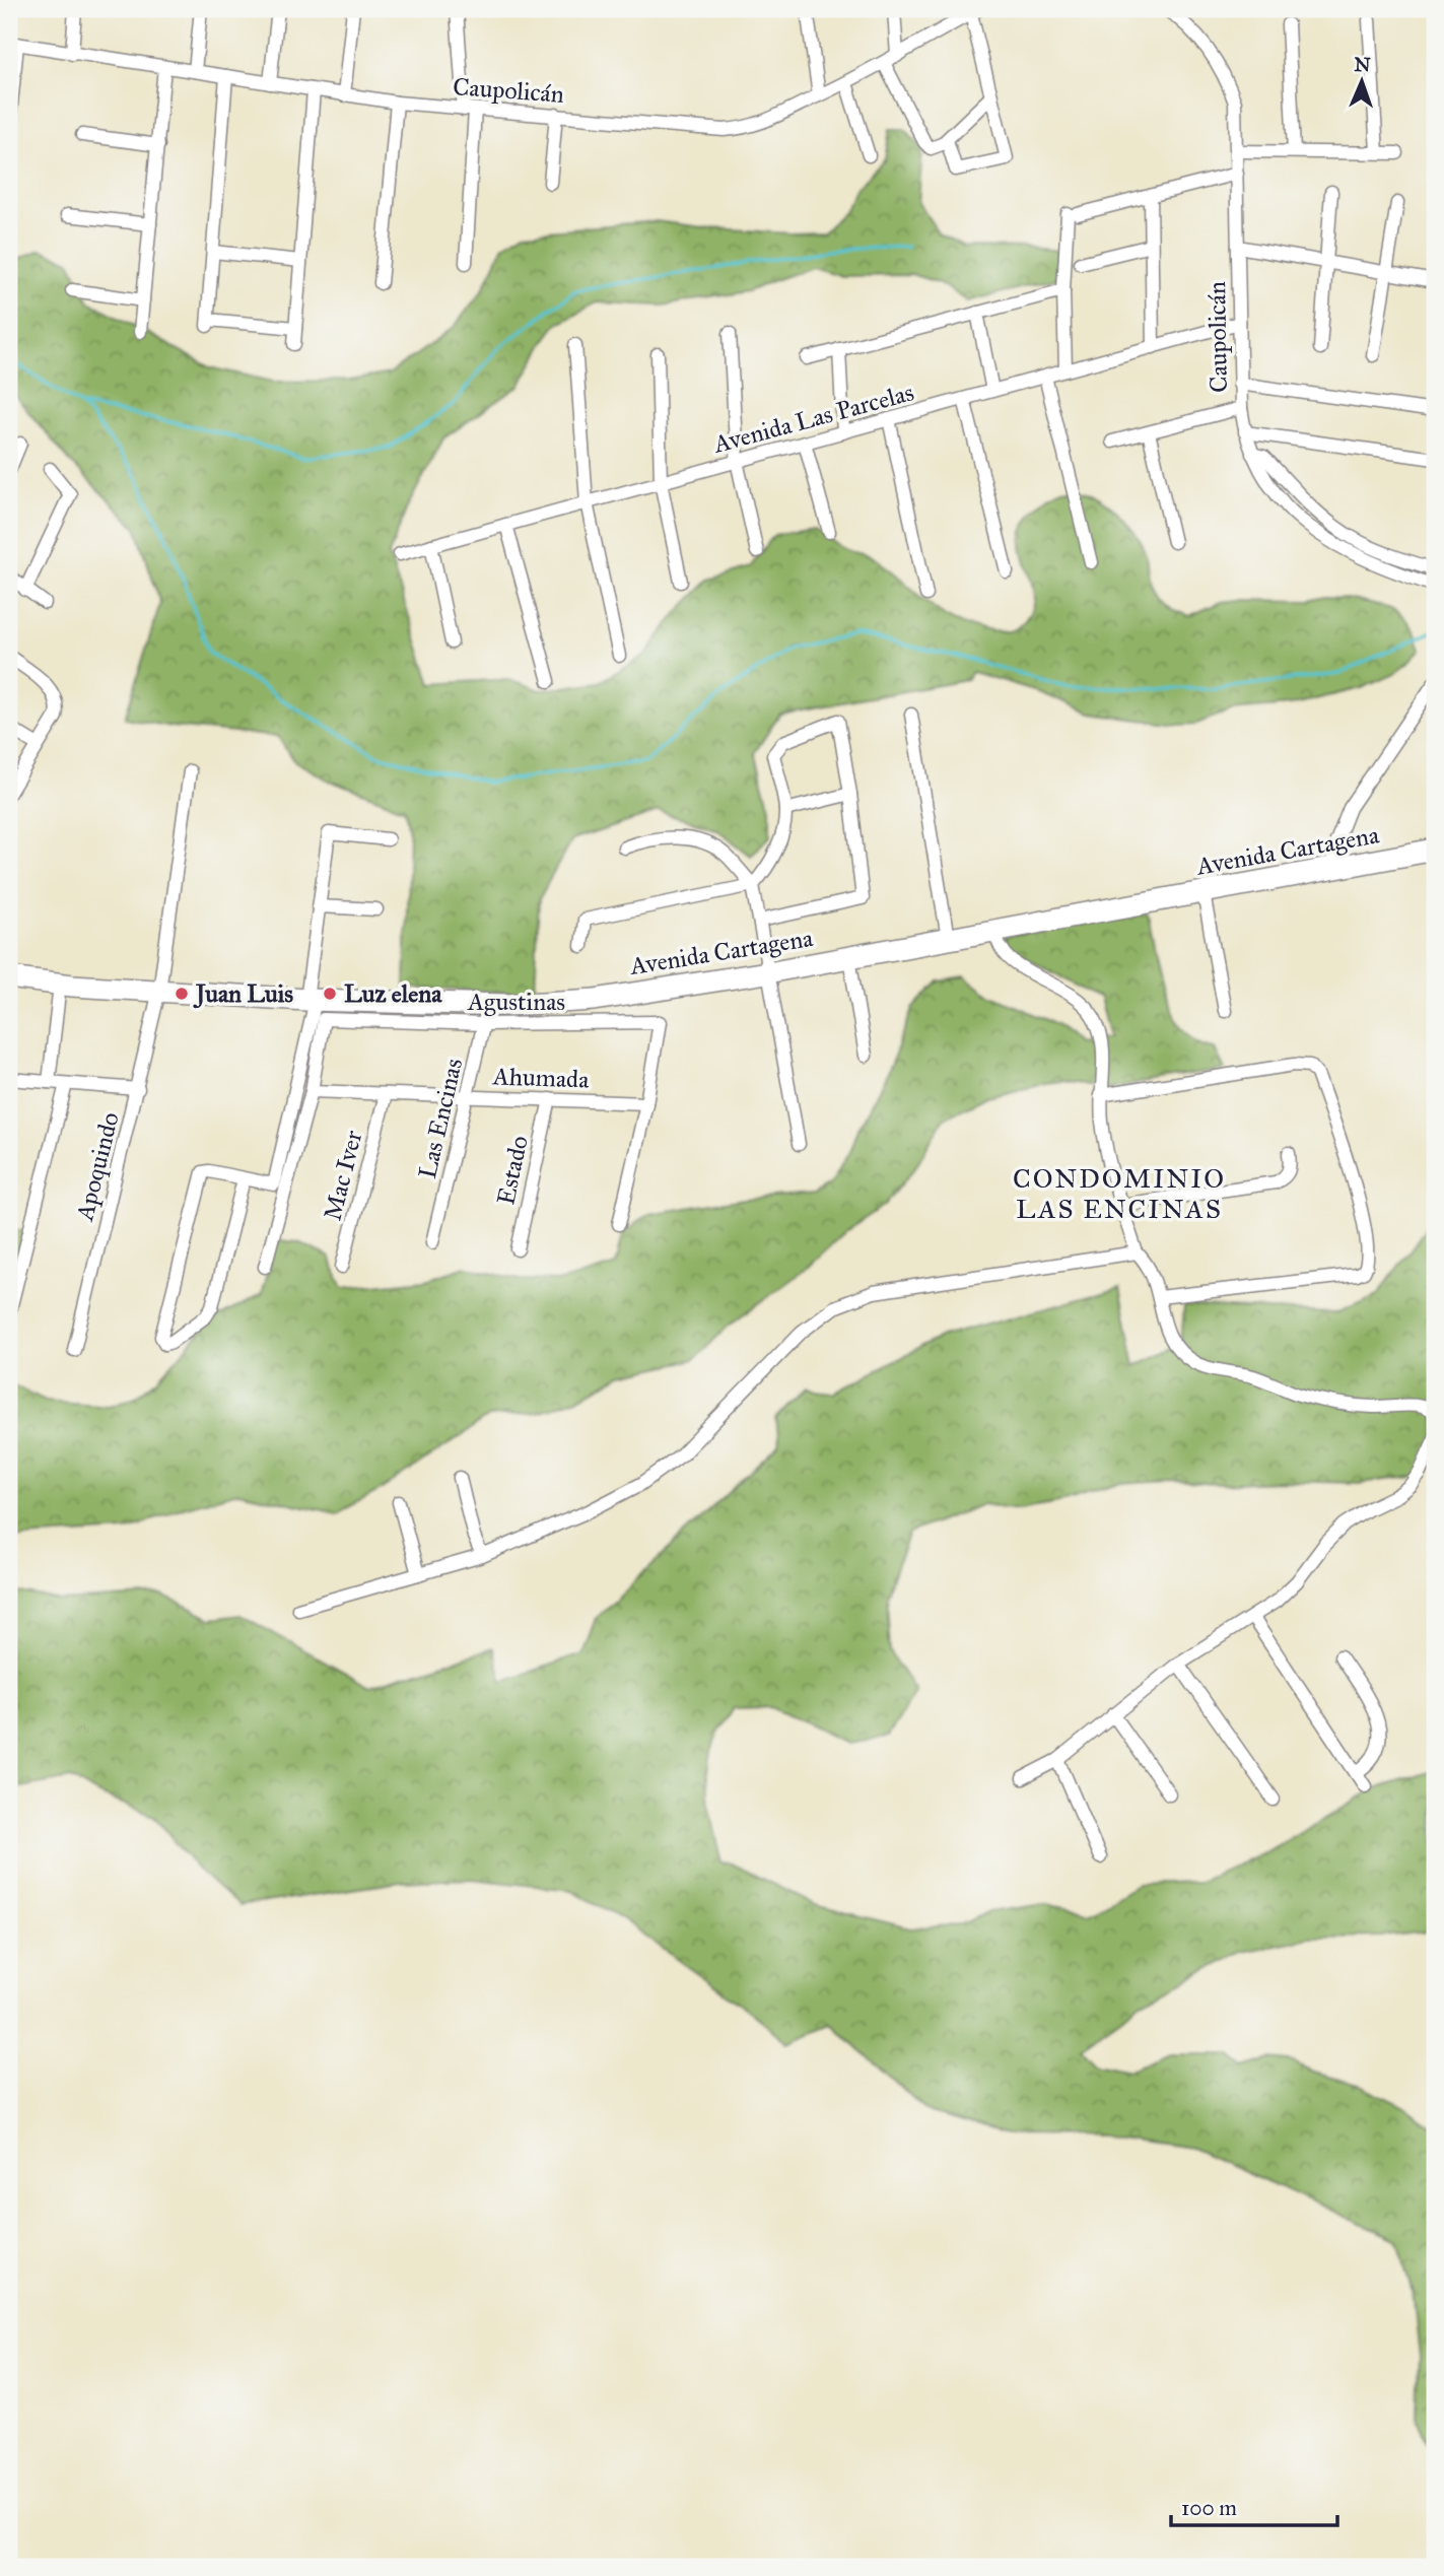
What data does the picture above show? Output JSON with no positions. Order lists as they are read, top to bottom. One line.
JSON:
{"streets":{"main road":["Avenida Cartagena"],"street":["Caupolicán","Avenida Las Parcelas","Agustinas","Ahumada","Las Encinas","Apoquindo","Estado","Mac Iver"]},"crossings":[["Caupolicán","Avenida Las Parcelas"],["Avenida Cartagena","Agustinas"],["Avenida Cartagena","Las Encinas"],["Avenida Cartagena","Apoquindo"],["Agustinas","Ahumada"],["Agustinas","Las Encinas"],["Ahumada","Las Encinas"],["Ahumada","Estado"],["Ahumada","Mac Iver"]],"districts":["CONDOMINIO LAS ENCINAS"],"places":["Juan Luis","Luz elena"],"scale_bar":"100 m","north":"top"}
